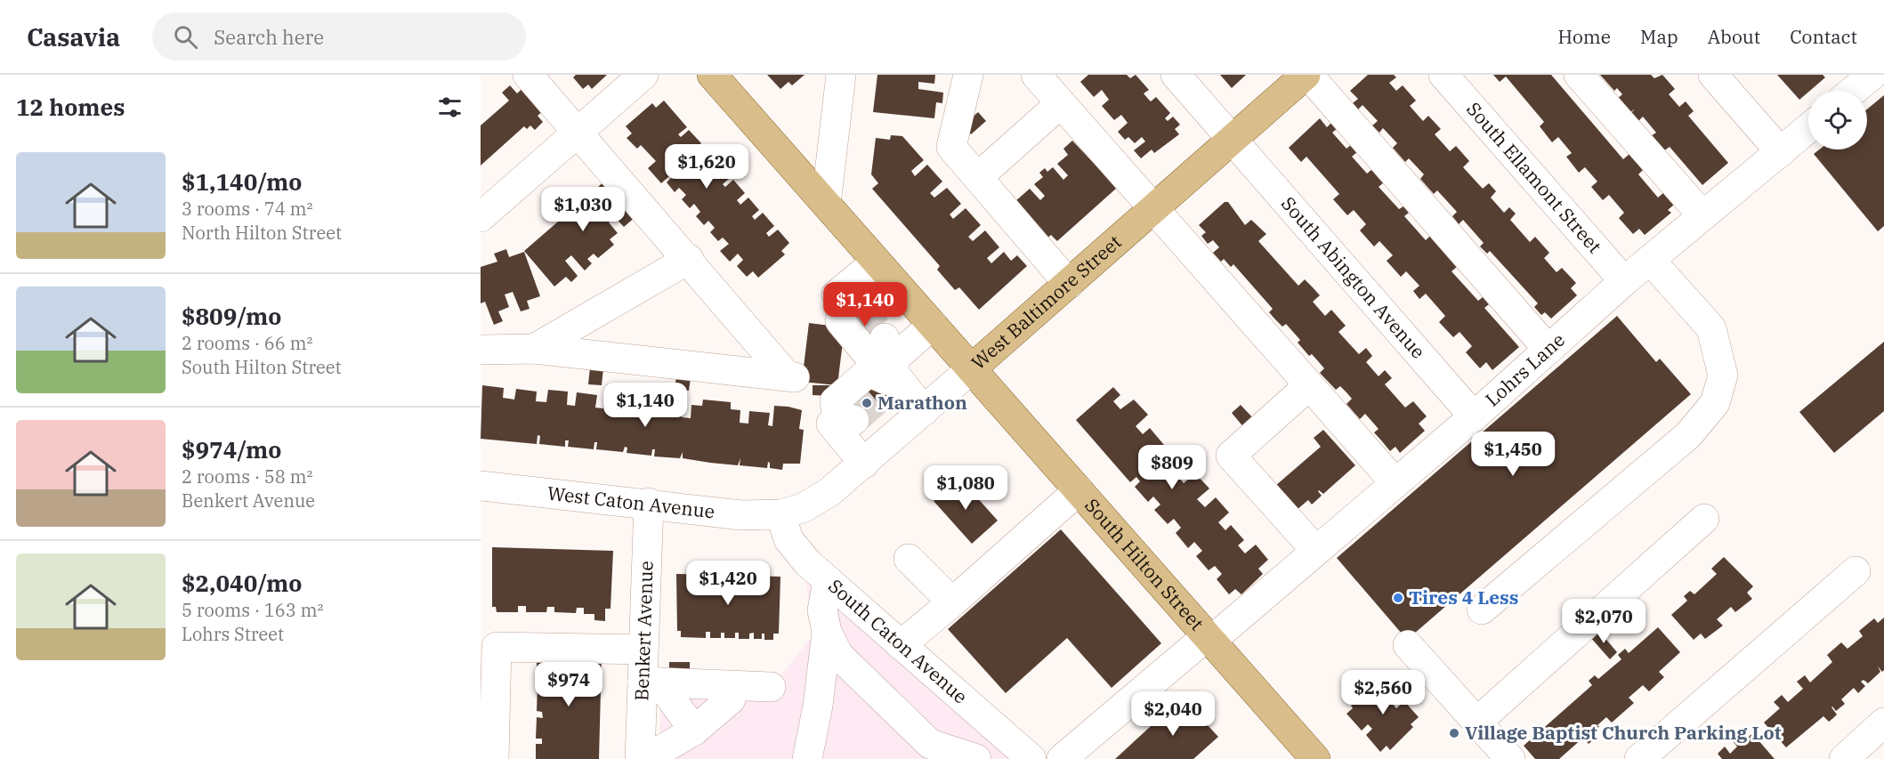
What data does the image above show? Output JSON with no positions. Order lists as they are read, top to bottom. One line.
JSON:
{"streets":{"main road":["West Baltimore Street","South Hilton Street"],"street":["South Ellamont Street","South Abington Avenue","Lohrs Lane","West Caton Avenue","Benkert Avenue","South Caton Avenue"]},"crossings":[["South Ellamont Street","Lohrs Lane"],["South Abington Avenue","West Baltimore Street"],["South Abington Avenue","Lohrs Lane"],["West Baltimore Street","West Caton Avenue"],["West Baltimore Street","South Hilton Street"],["West Baltimore Street","South Caton Avenue"],["Lohrs Lane","South Hilton Street"],["West Caton Avenue","Benkert Avenue"],["West Caton Avenue","South Caton Avenue"]],"places":["Marathon","Tires 4 Less","Village Baptist Church Parking Lot"],"page":{"header":"Casavia","search":"Search here","nav":["Home","Map","About","Contact"],"heading":"12 homes","list":[{"name":"$1,140/mo","note":"3 rooms · 74 m² · North Hilton Street"},{"name":"$809/mo","note":"2 rooms · 66 m² · South Hilton Street"},{"name":"$974/mo","note":"2 rooms · 58 m² · Benkert Avenue"},{"name":"$2,040/mo","note":"5 rooms · 163 m² · Lohrs Street"}],"price":["$1,620","$1,030","$1,140","$1,140","$1,450","$809","$1,080","$1,420","$2,070","$974","$2,560","$2,040"]}}
